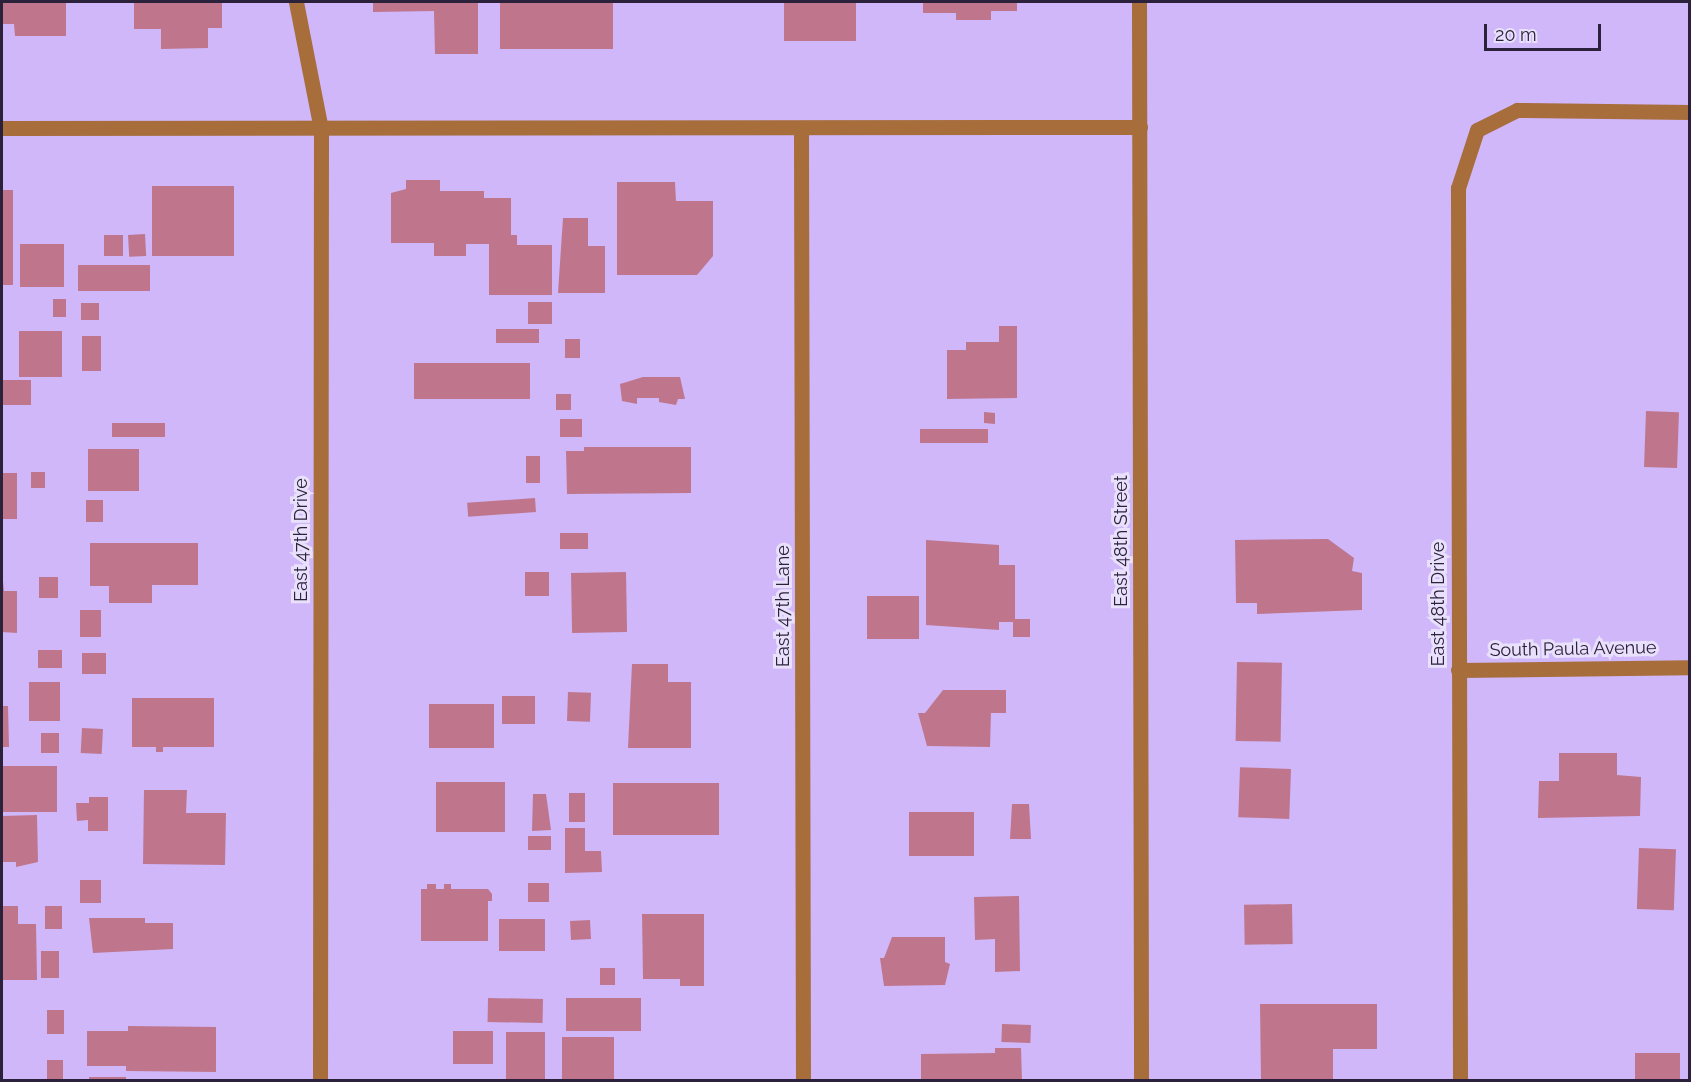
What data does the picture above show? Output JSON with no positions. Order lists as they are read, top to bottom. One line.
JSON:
{"streets":{"street":["East 47th Drive","East 48th Street","East 48th Drive","East 47th Lane","South Paula Avenue"]},"crossings":[["East 48th Drive","South Paula Avenue"]],"scale_bar":"20 m"}
